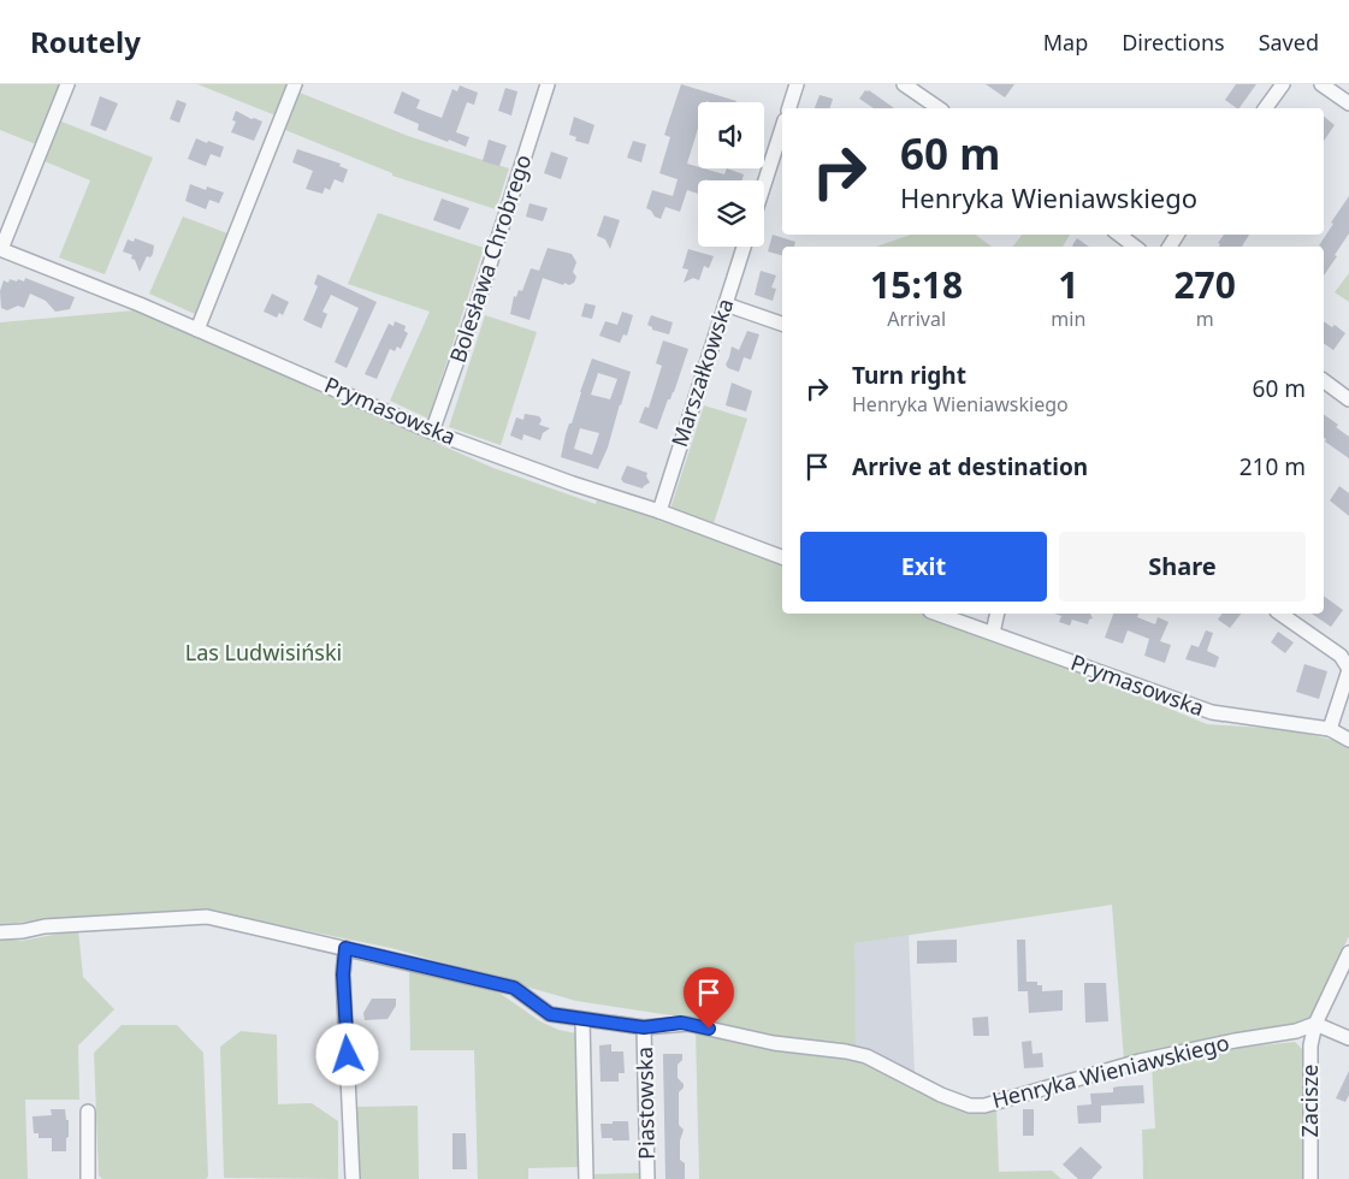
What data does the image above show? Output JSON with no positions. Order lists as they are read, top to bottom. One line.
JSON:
{"streets":{"street":["Bolesława Chrobrego","Marszałkowska","Prymasowska","Henryka Wieniawskiego","Zacisze","Piastowska"]},"crossings":[["Bolesława Chrobrego","Prymasowska"],["Marszałkowska","Prymasowska"],["Henryka Wieniawskiego","Zacisze"],["Henryka Wieniawskiego","Piastowska"]],"parks":["Las Ludwisiński"],"page":{"header":"Routely","nav":["Map","Directions","Saved"],"turn":["60 m","Henryka Wieniawskiego"],"eta":["15:18","Arrival","1","min","270","m"],"list":[{"name":"Turn right","note":"Henryka Wieniawskiego","value":"60 m"},{"name":"Arrive at destination","value":"210 m"}],"buttons":["Exit","Share"]}}
